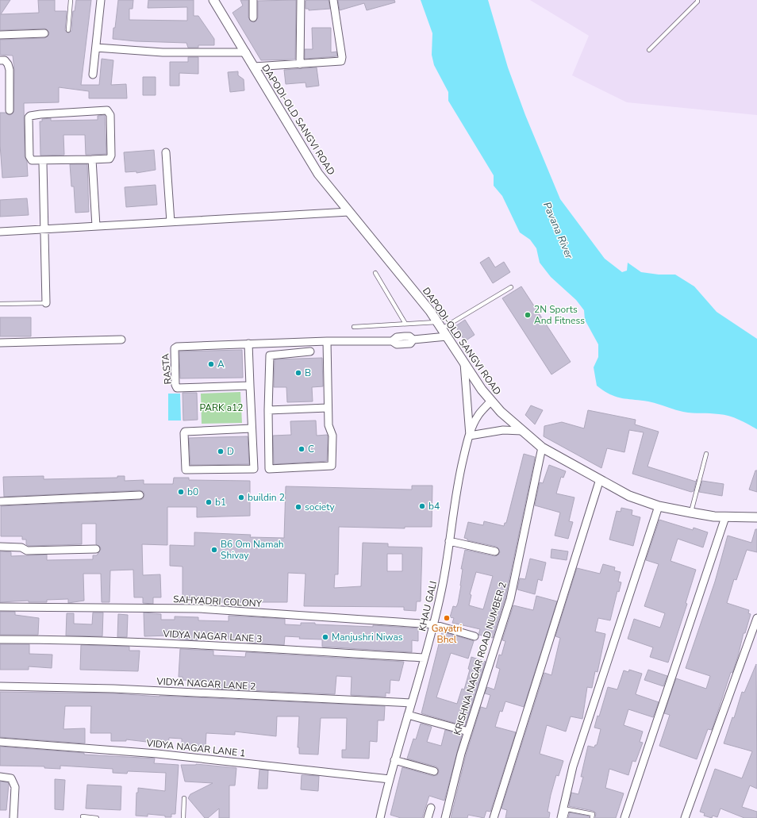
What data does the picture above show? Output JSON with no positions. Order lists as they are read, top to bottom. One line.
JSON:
{"streets":{"street":["DAPODI-OLD SANGVI ROAD","RASTA","SAHYADRI COLONY","KHAU GALI","VIDYA NAGAR LANE 3","KRISHNA NAGAR ROAD NUMBER 2","VIDYA NAGAR LANE 2","VIDYA NAGAR LANE 1"]},"crossings":[["DAPODI-OLD SANGVI ROAD","RASTA"],["DAPODI-OLD SANGVI ROAD","KHAU GALI"],["DAPODI-OLD SANGVI ROAD","KRISHNA NAGAR ROAD NUMBER 2"],["SAHYADRI COLONY","KHAU GALI"],["KHAU GALI","VIDYA NAGAR LANE 3"],["KHAU GALI","VIDYA NAGAR LANE 2"],["KHAU GALI","VIDYA NAGAR LANE 1"]],"water":["Pavana River"],"parks":["PARK a12"],"places":["2N Sports And Fitness","A","B","C","D","b0","buildin 2","b1","b4","society","B6 Om Namah Shivay","Gayatri Bhel","Manjushri Niwas"]}
